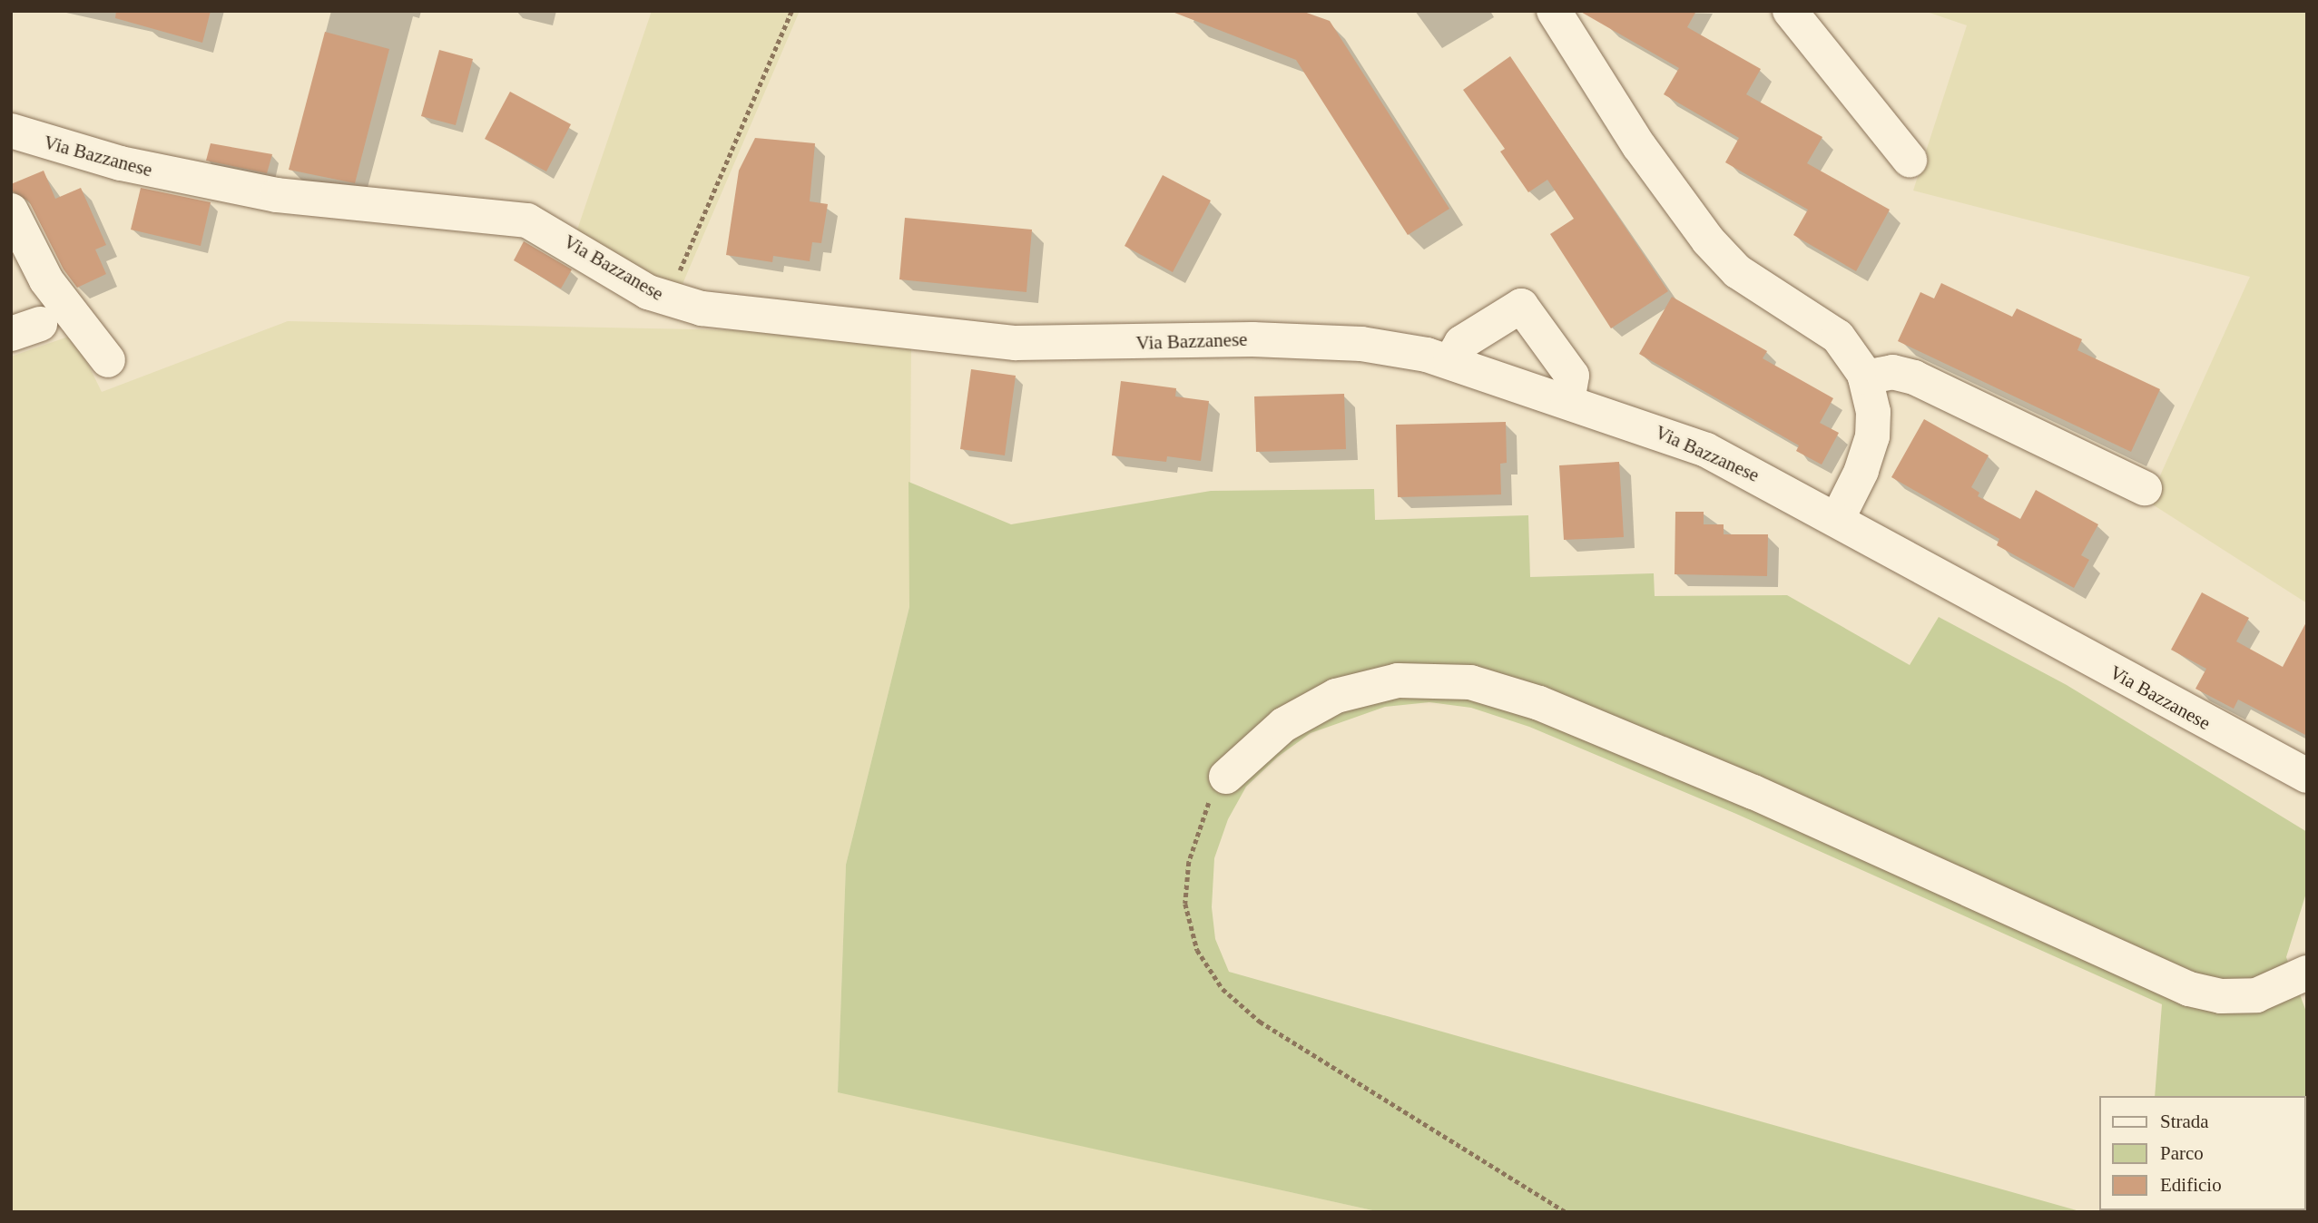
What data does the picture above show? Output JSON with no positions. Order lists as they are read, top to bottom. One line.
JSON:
{"streets":{"street":["Via Bazzanese"]},"legend":["Strada","Parco","Edificio"]}
